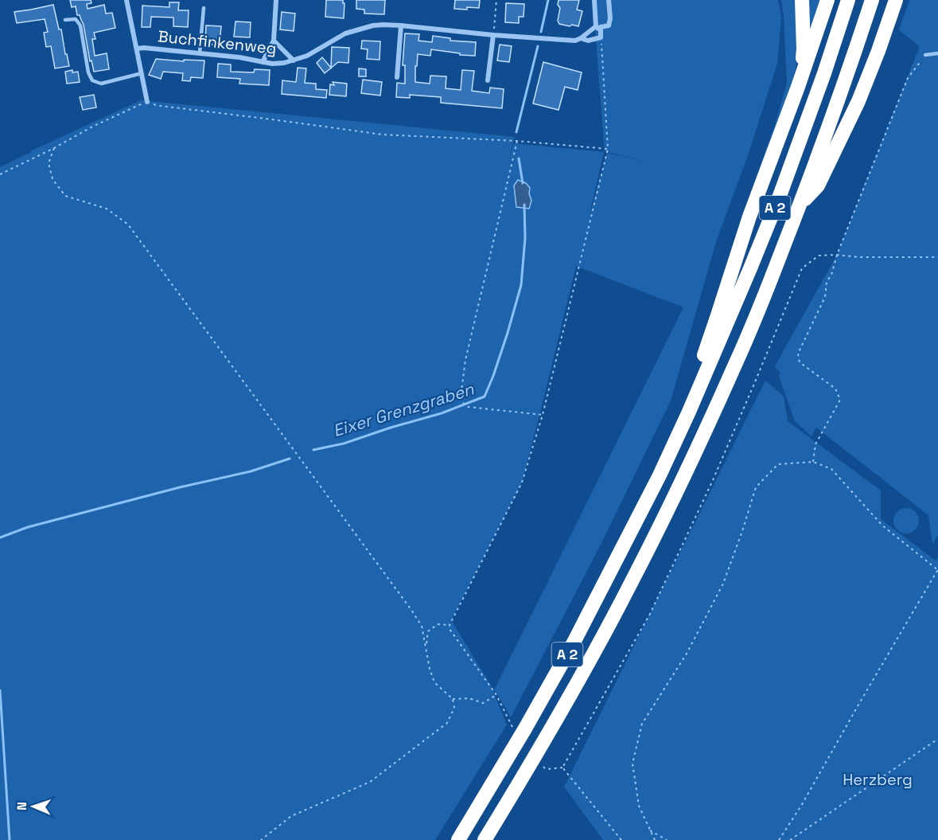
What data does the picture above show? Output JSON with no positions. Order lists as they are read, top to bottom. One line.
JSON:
{"streets":{"highway":["A 2"],"street":["Buchfinkenweg"]},"water":["Eixer Grenzgraben"],"parks":["Herzberg"],"north":"left"}
